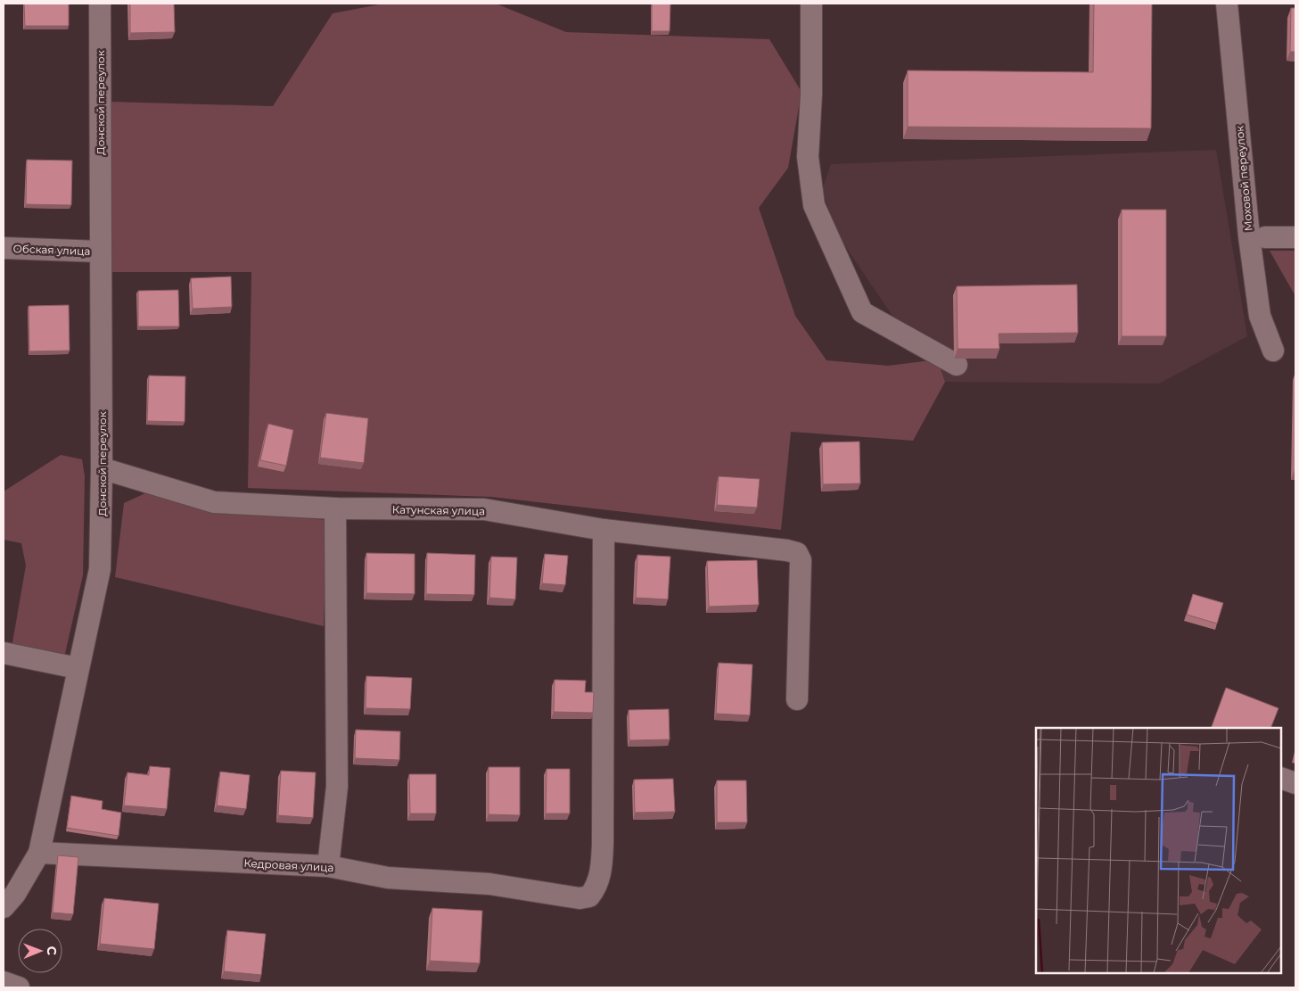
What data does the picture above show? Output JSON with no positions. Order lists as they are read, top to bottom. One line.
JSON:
{"streets":{"street":["Донской переулок","Моховой переулок","Обская улица","Катунская улица","Кедровая улица"]},"crossings":[["Донской переулок","Обская улица"],["Донской переулок","Катунская улица"],["Донской переулок","Кедровая улица"],["Катунская улица","Кедровая улица"]],"north":"right"}
